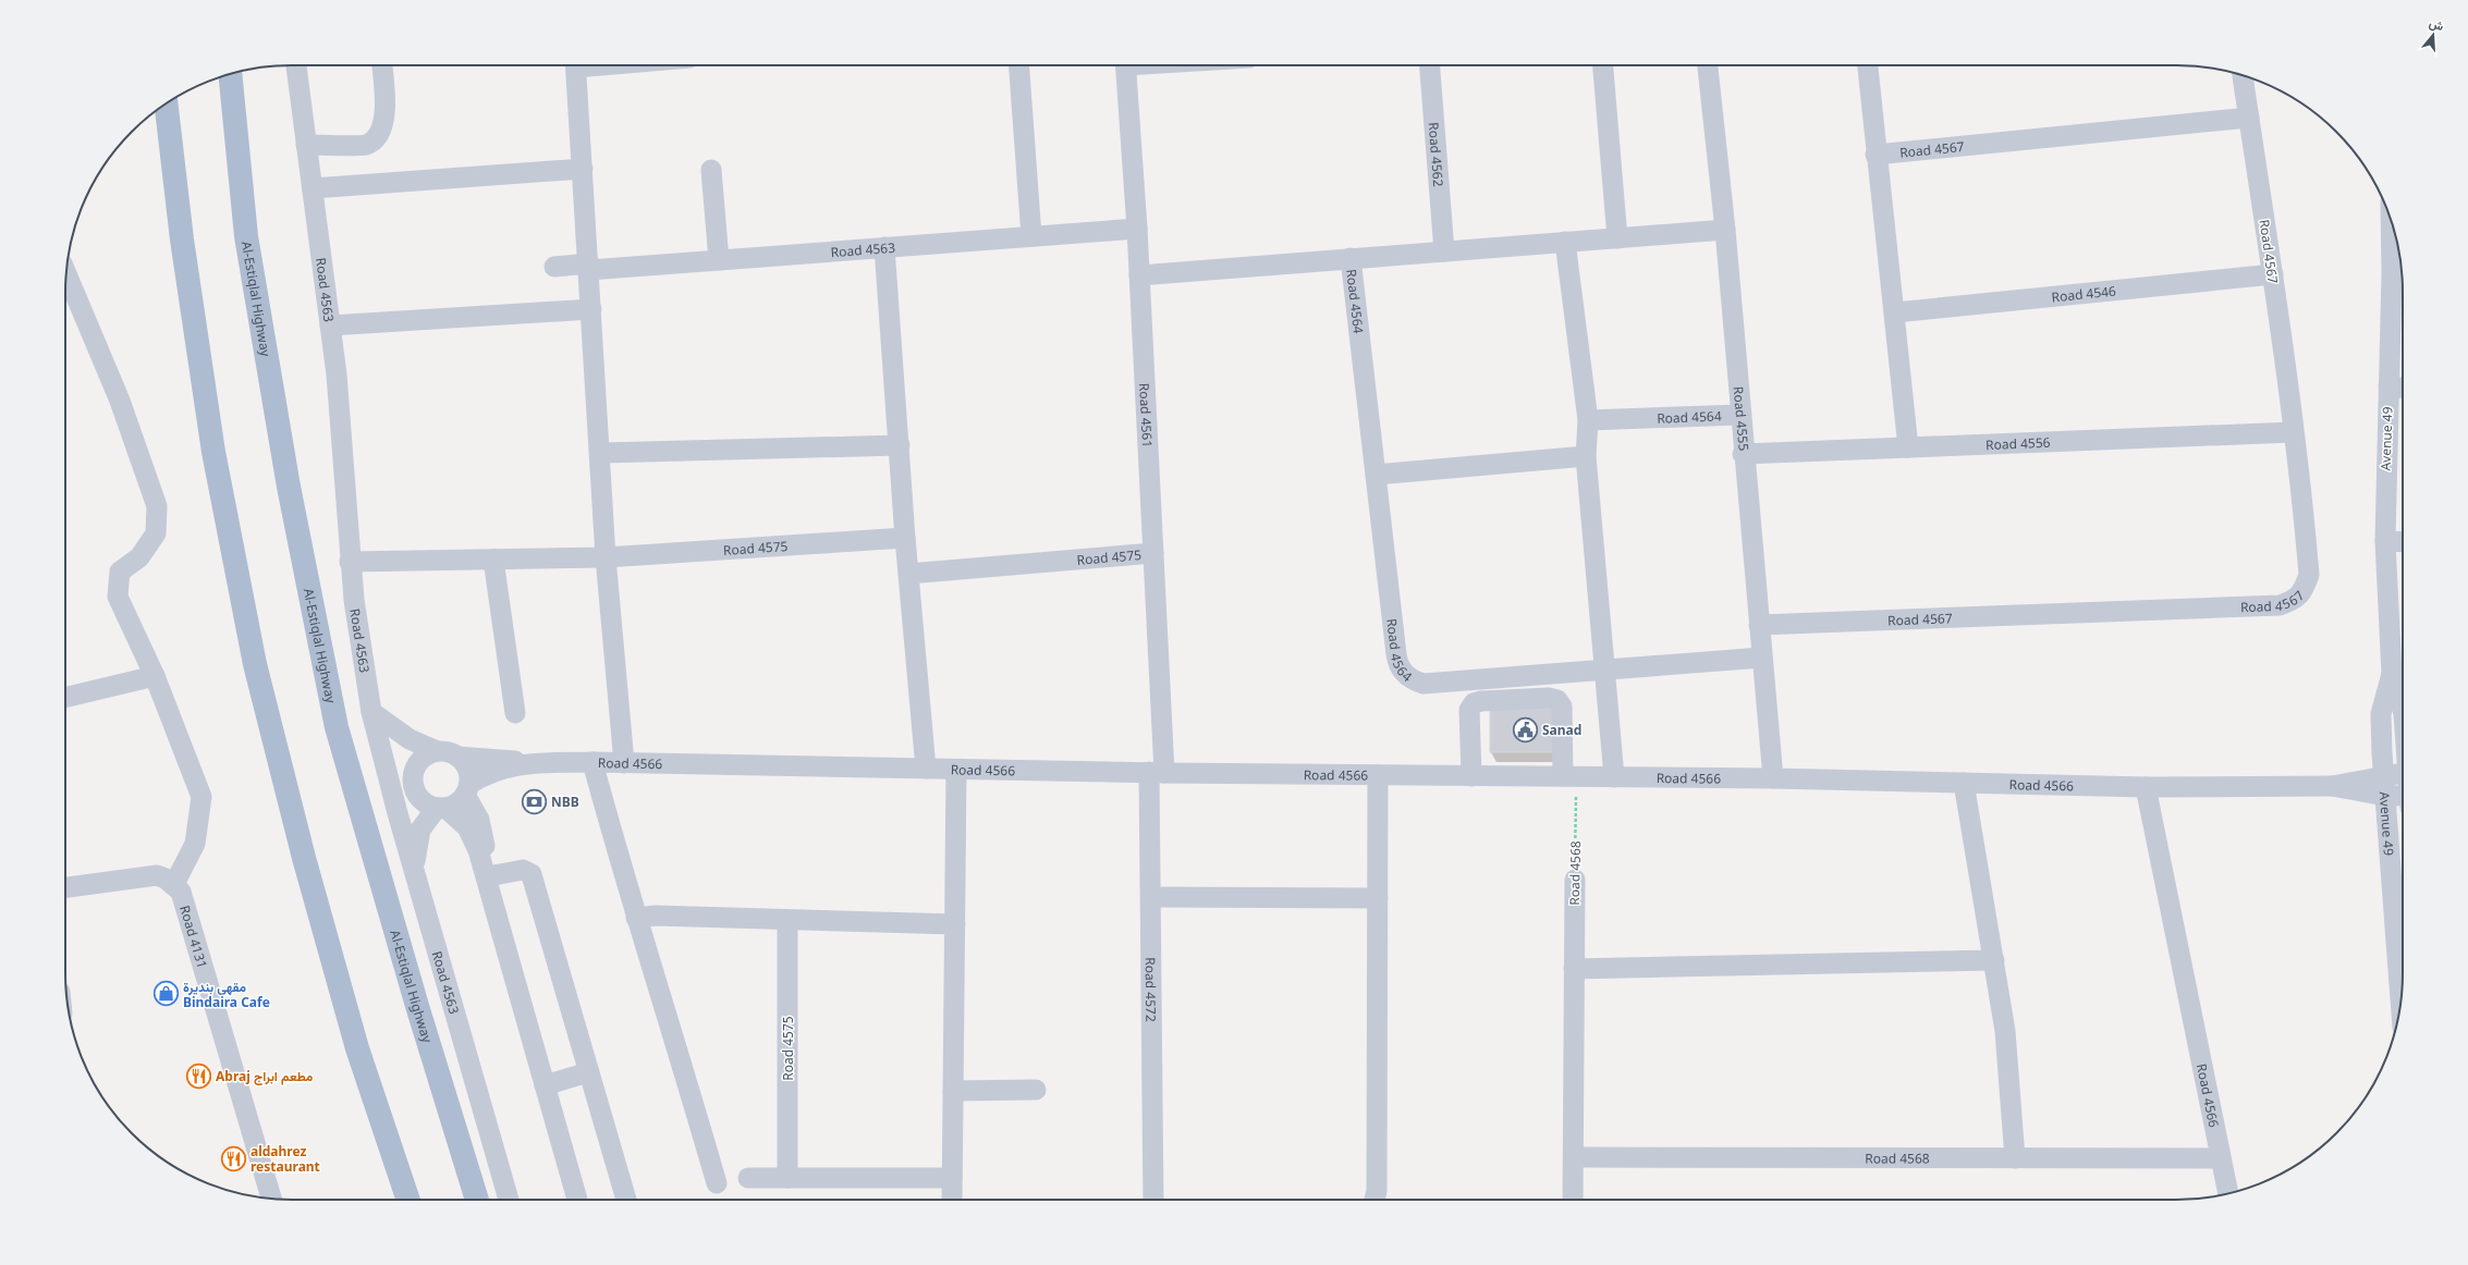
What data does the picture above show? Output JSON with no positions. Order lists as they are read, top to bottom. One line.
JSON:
{"streets":{"main road":["Al-Estiqlal Highway"],"street":["Road 4567","Road 4562","Road 4563","Road 4546","Road 4564","Road 4561","Road 4555","Avenue 49","Road 4556","Road 4575","Road 4566","Road 4568","Road 4131","Road 4572"]},"crossings":[["Road 4567","Road 4546"],["Road 4567","Road 4555"],["Road 4567","Road 4556"],["Road 4562","Road 4564"],["Road 4563","Road 4561"],["Road 4563","Road 4575"],["Road 4564","Road 4561"],["Road 4564","Road 4555"],["Road 4561","Road 4575"],["Road 4561","Road 4566"],["Road 4561","Road 4572"],["Road 4555","Road 4556"],["Road 4555","Road 4566"],["Road 4566","Road 4568"],["Road 4566","Road 4572"]],"places":{"public building":["Sanad"],"bank":["NBB"],"shop":["مقهى بنديرة Bindaira Cafe"],"restaurant":["Abraj مطعم ابراج","aldahrez restaurant"]},"north":"top"}
